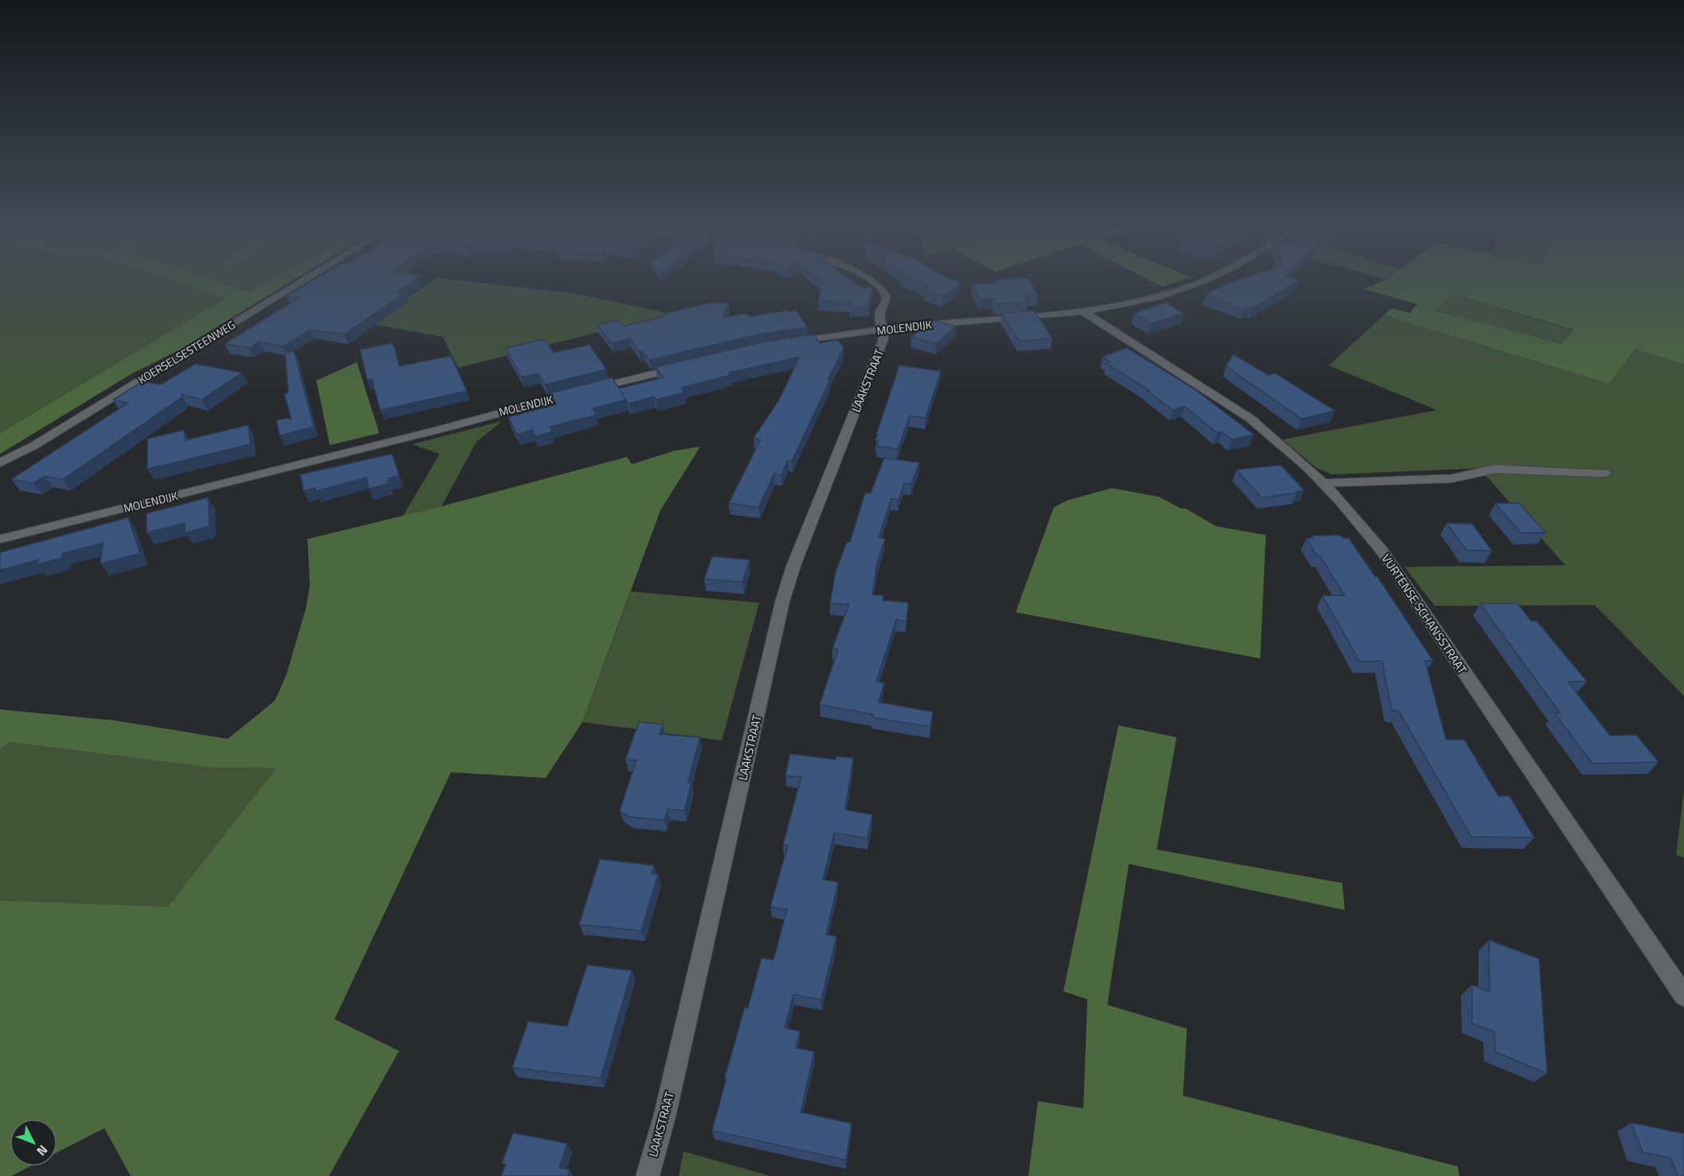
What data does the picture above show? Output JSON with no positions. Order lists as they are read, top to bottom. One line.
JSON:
{"streets":{"street":["MOLENDIJK","KOERSELSESTEENWEG","LAAKSTRAAT","VURTENSE SCHANSSTRAAT"]},"crossings":[["MOLENDIJK","LAAKSTRAAT"],["MOLENDIJK","VURTENSE SCHANSSTRAAT"]],"north":"bottom right"}
